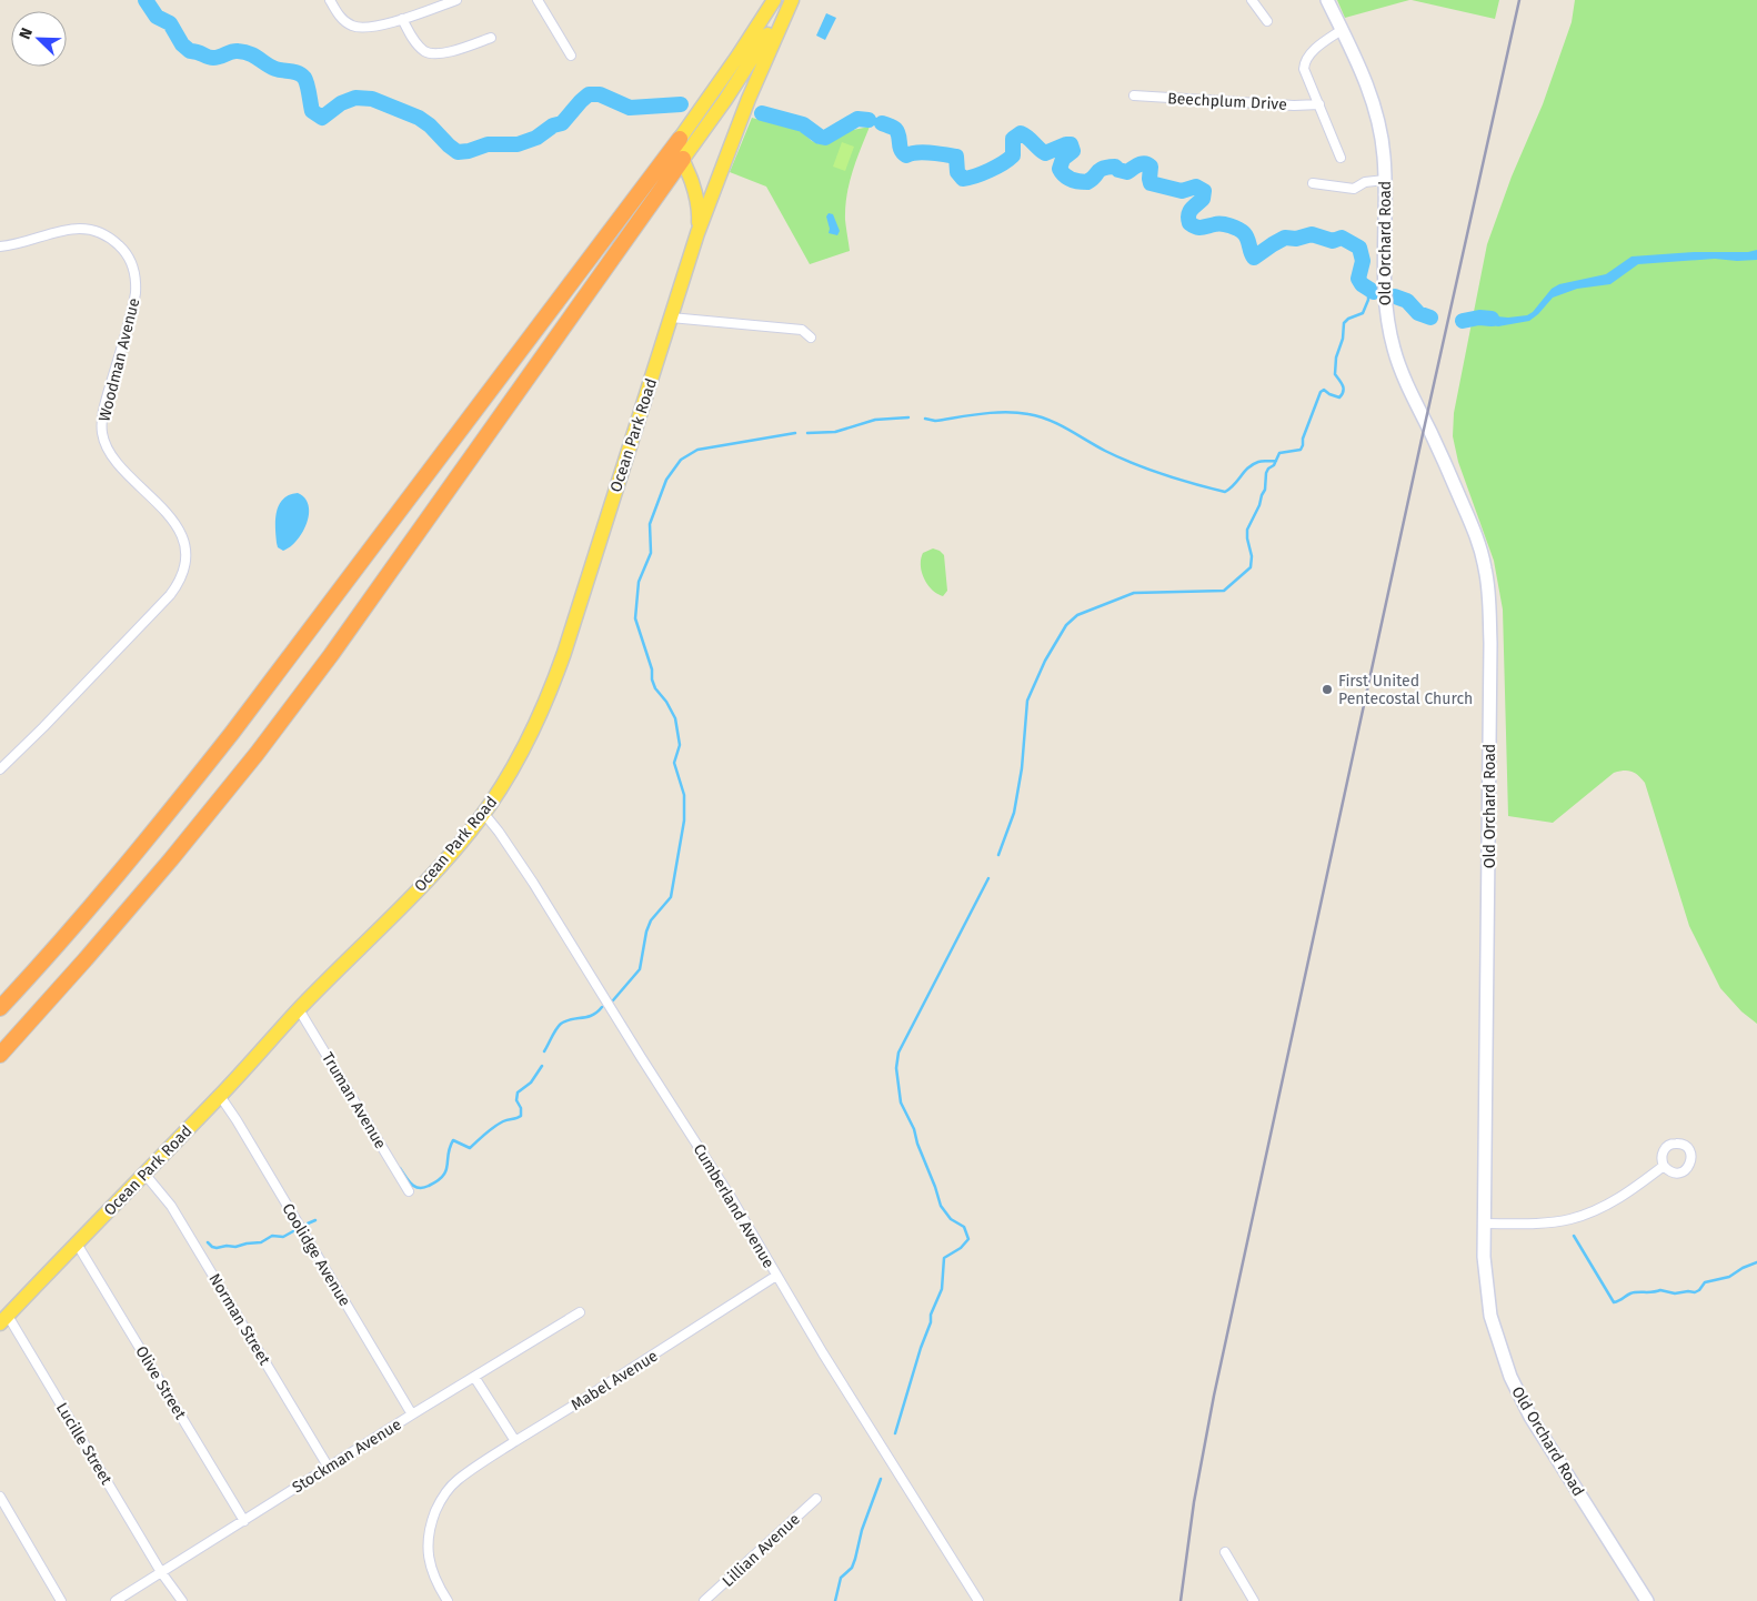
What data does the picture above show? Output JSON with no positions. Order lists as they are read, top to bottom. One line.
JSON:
{"streets":{"main road":["Ocean Park Road"],"street":["Beechplum Drive","Old Orchard Road","Woodman Avenue","Truman Avenue","Cumberland Avenue","Coolidge Avenue","Norman Street","Mabel Avenue","Olive Street","Lucille Street","Stockman Avenue","Lillian Avenue"]},"crossings":[["Ocean Park Road","Truman Avenue"],["Ocean Park Road","Cumberland Avenue"],["Ocean Park Road","Coolidge Avenue"],["Ocean Park Road","Norman Street"],["Ocean Park Road","Olive Street"],["Ocean Park Road","Lucille Street"],["Cumberland Avenue","Mabel Avenue"],["Coolidge Avenue","Stockman Avenue"],["Norman Street","Stockman Avenue"],["Olive Street","Stockman Avenue"],["Lucille Street","Stockman Avenue"]],"places":["First United Pentecostal Church"],"north":"top left"}
